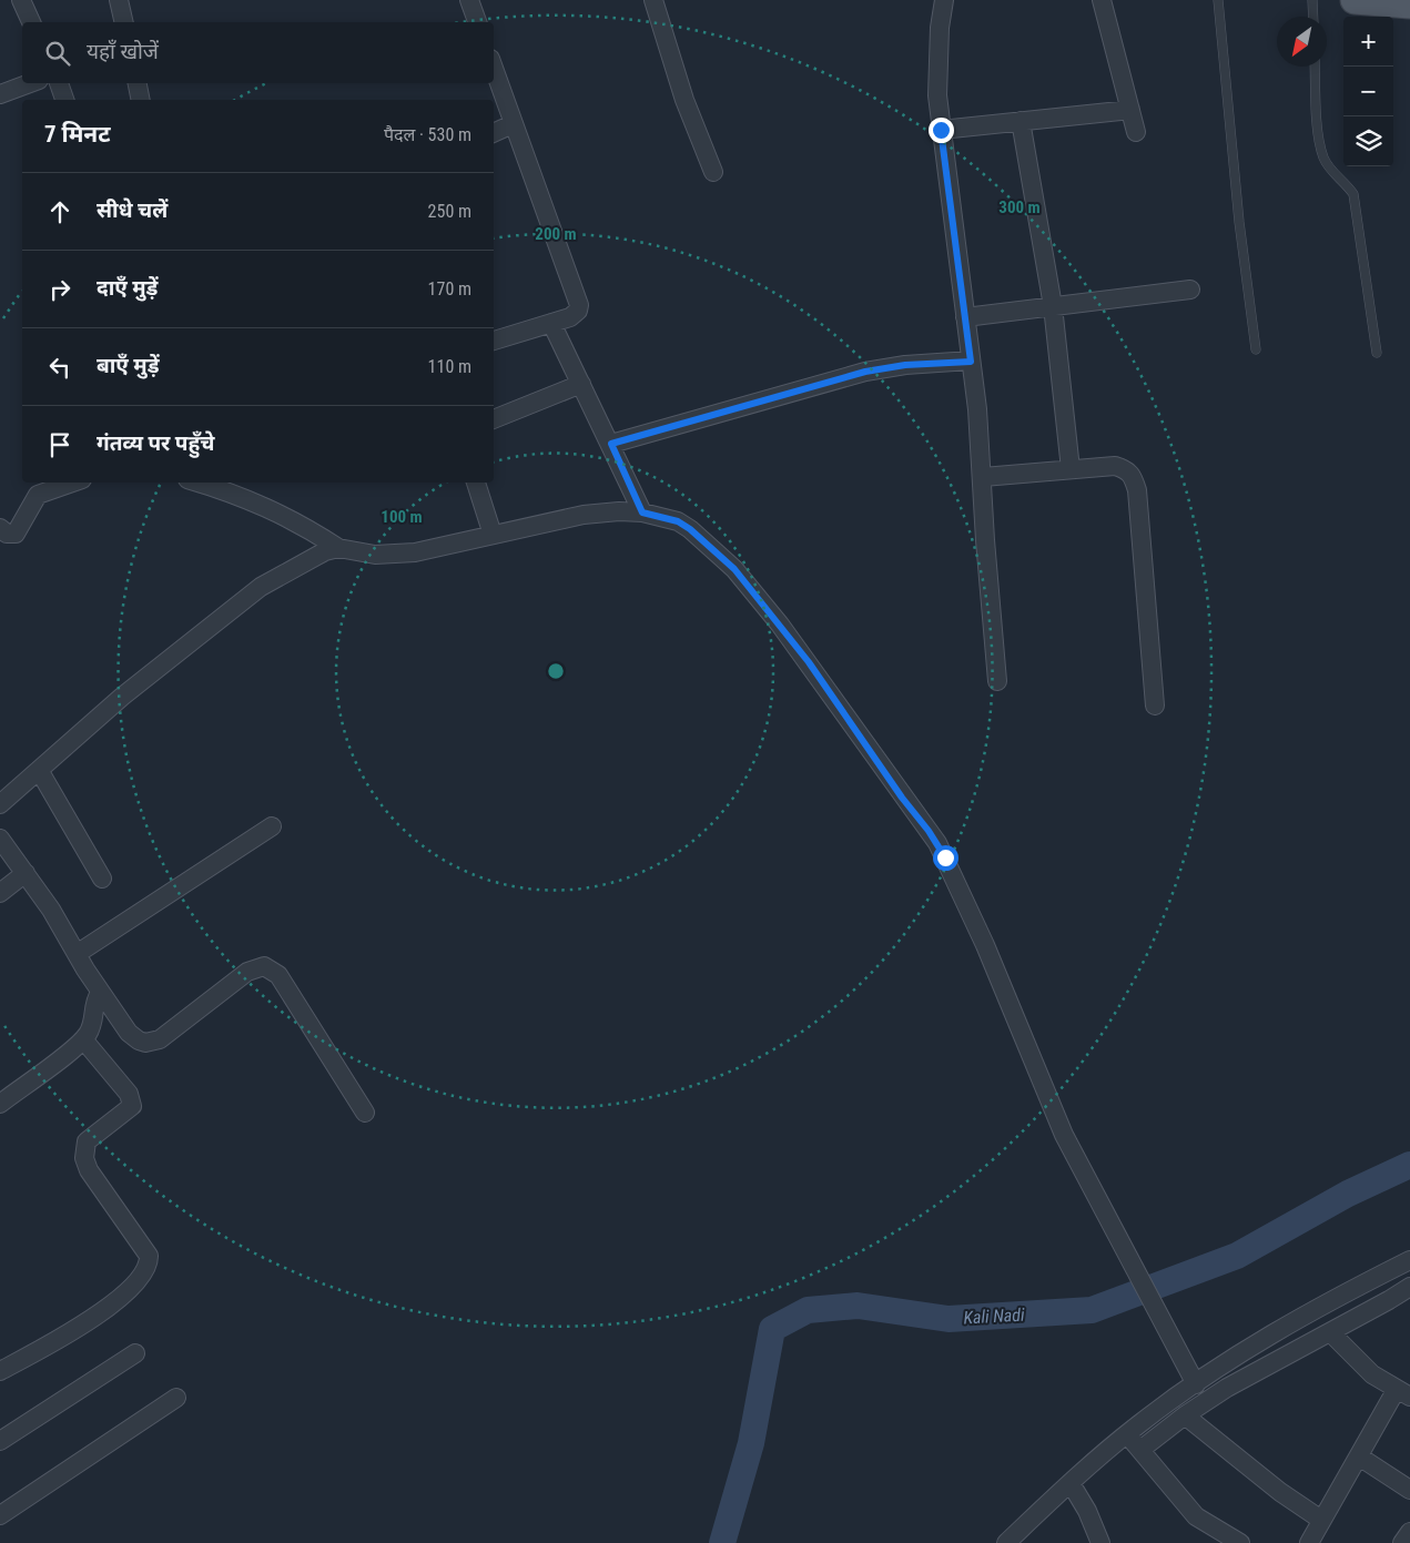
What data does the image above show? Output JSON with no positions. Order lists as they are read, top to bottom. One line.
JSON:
{"water":["Kali Nadi"],"north":"bottom left","page":{"map_buttons":["+","−"],"search":"यहाँ खोजें","heading":["7 मिनट","पैदल · 530 m"],"list":[["सीधे चलें","250 m"],["दाएँ मुड़ें","170 m"],["बाएँ मुड़ें","110 m"],"गंतव्य पर पहुँचे"]},"rings":["300 m","200 m","100 m"]}
